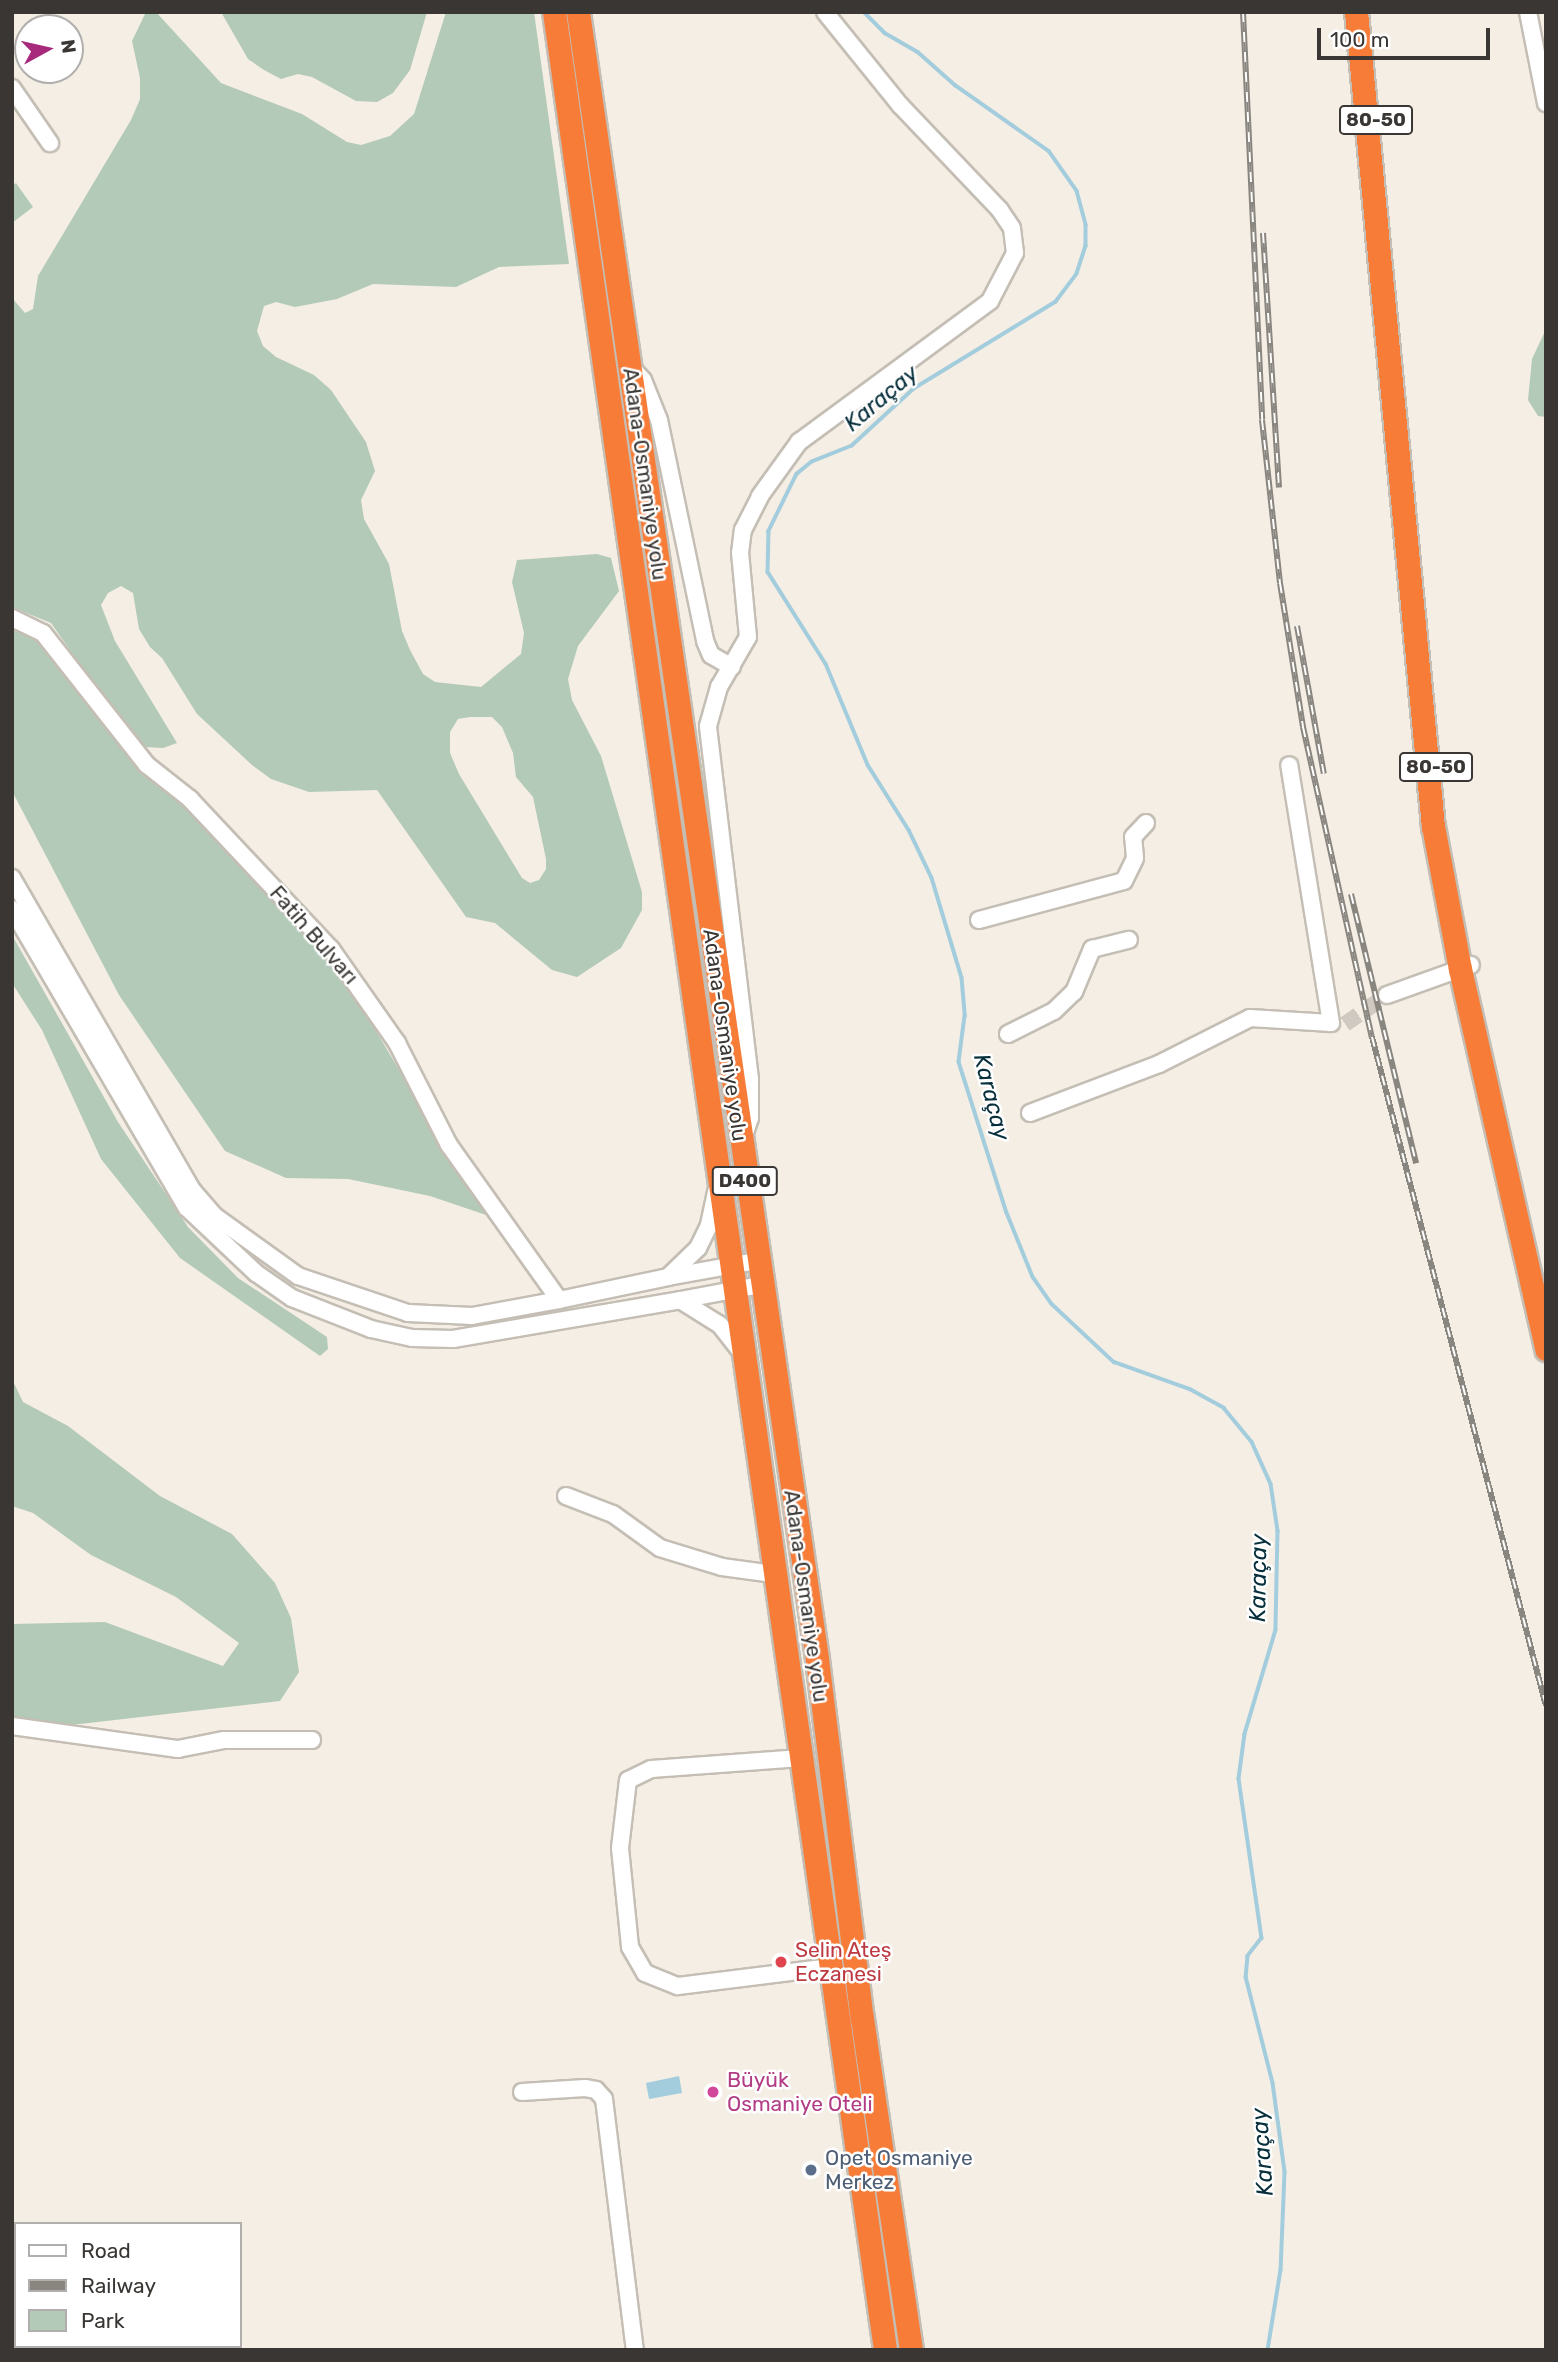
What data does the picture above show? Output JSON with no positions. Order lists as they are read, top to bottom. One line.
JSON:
{"streets":{"highway":["80-50","Adana-Osmaniye yolu","D400"],"street":["Fatih Bulvarı"]},"water":["Karaçay"],"places":["Selin Ateş Eczanesi","Büyük Osmaniye Oteli","Opet Osmaniye Merkez"],"legend":["Road","Railway","Park"],"scale_bar":"100 m","north":"right"}
